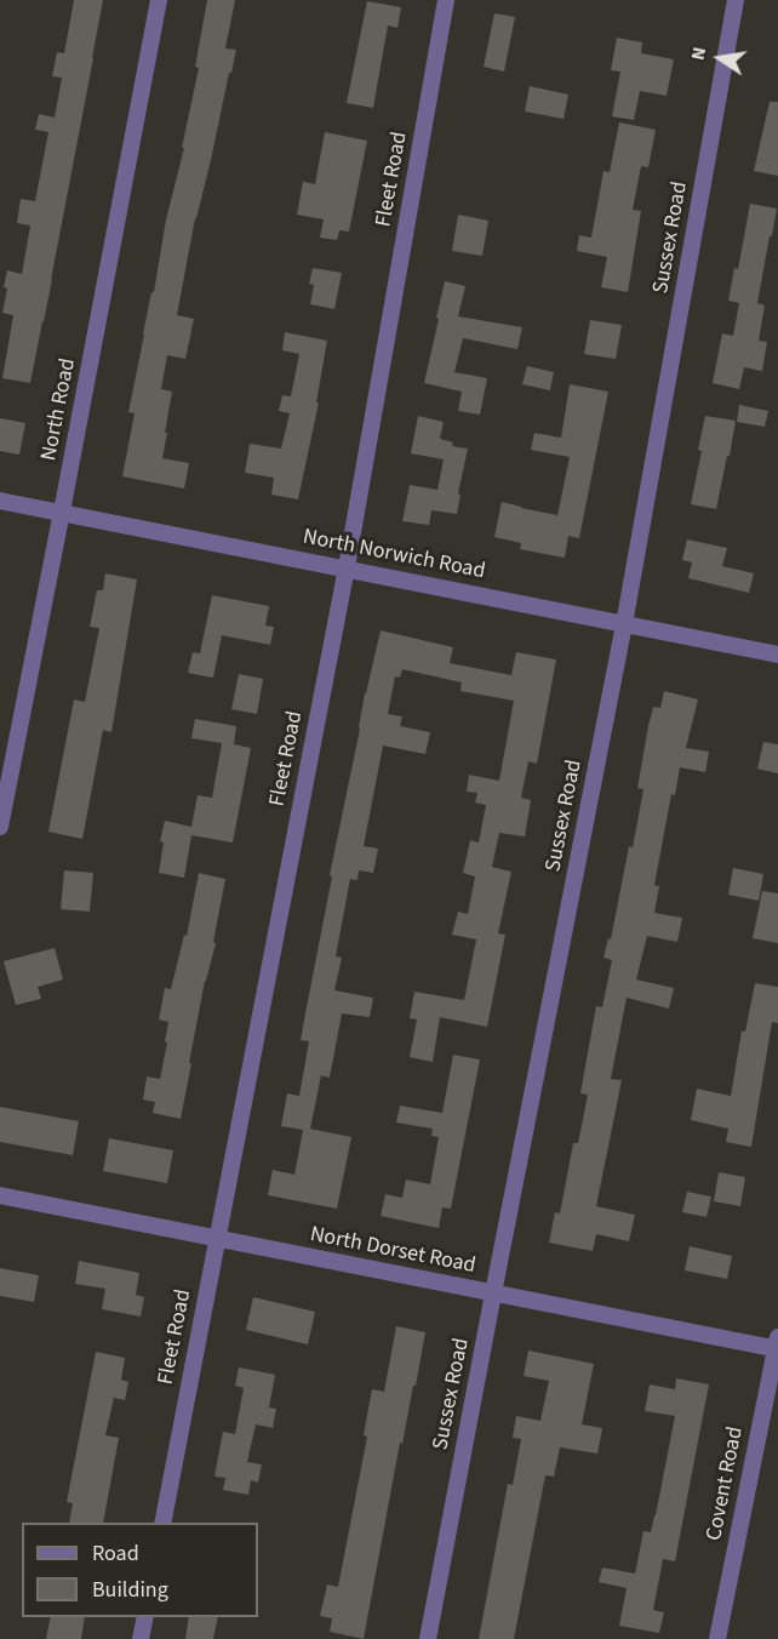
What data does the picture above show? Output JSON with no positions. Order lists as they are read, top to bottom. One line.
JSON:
{"streets":{"street":["Fleet Road","Sussex Road","North Road","North Norwich Road","North Dorset Road","Covent Road"]},"crossings":[["Fleet Road","North Norwich Road"],["Fleet Road","North Dorset Road"],["Sussex Road","North Norwich Road"],["Sussex Road","North Dorset Road"],["North Road","North Norwich Road"],["North Dorset Road","Covent Road"]],"legend":["Road","Building"],"north":"left"}
